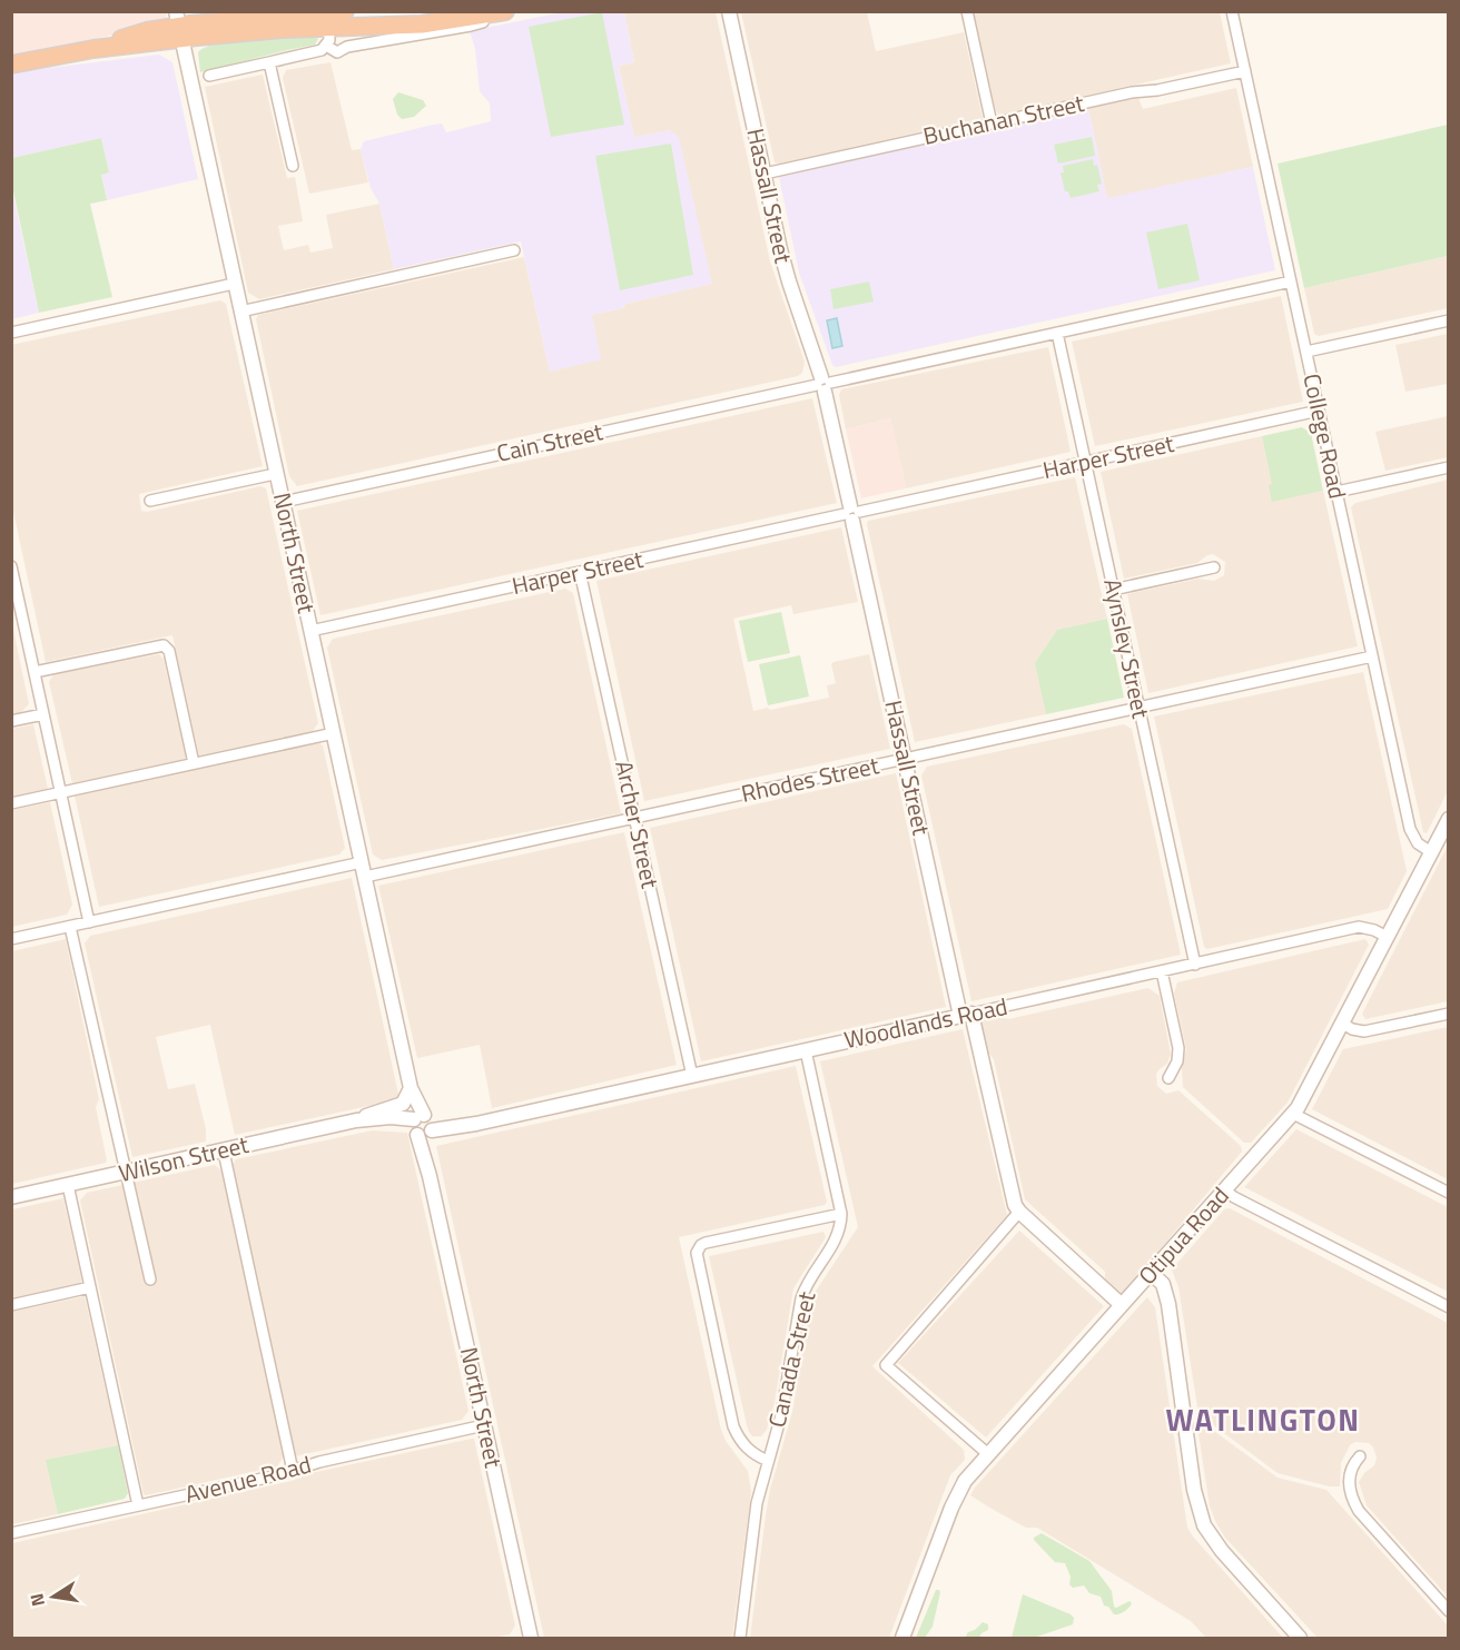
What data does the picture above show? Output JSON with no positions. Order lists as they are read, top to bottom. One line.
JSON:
{"streets":{"street":["Buchanan Street","Hassall Street","College Road","Cain Street","Harper Street","North Street","Aynsley Street","Rhodes Street","Archer Street","Woodlands Road","Wilson Street","Otipua Road","Canada Street","Avenue Road"]},"crossings":[["Buchanan Street","Hassall Street"],["Buchanan Street","College Road"],["Hassall Street","Cain Street"],["Hassall Street","Harper Street"],["Hassall Street","Rhodes Street"],["Hassall Street","Woodlands Road"],["Hassall Street","Otipua Road"],["College Road","Cain Street"],["College Road","Harper Street"],["College Road","Rhodes Street"],["College Road","Otipua Road"],["Cain Street","North Street"],["Cain Street","Aynsley Street"],["Harper Street","North Street"],["Harper Street","Aynsley Street"],["Harper Street","Archer Street"],["North Street","Rhodes Street"],["North Street","Woodlands Road"],["North Street","Wilson Street"],["North Street","Avenue Road"],["Aynsley Street","Rhodes Street"],["Aynsley Street","Woodlands Road"],["Rhodes Street","Archer Street"],["Archer Street","Woodlands Road"],["Woodlands Road","Wilson Street"],["Woodlands Road","Otipua Road"],["Woodlands Road","Canada Street"]],"districts":["WATLINGTON"],"north":"left"}
